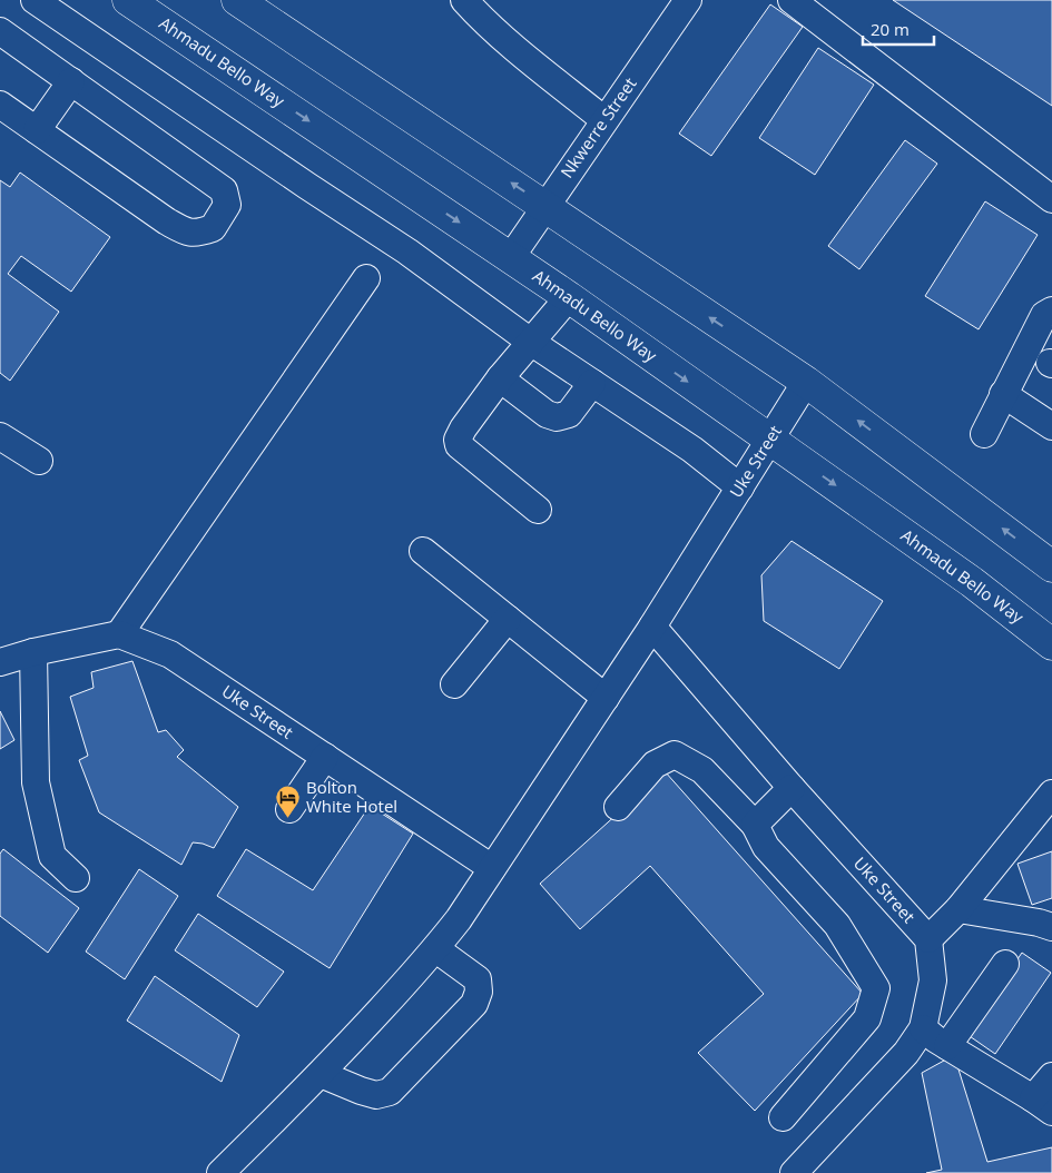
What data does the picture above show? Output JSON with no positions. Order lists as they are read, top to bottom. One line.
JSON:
{"streets":{"main road":["Ahmadu Bello Way"],"street":["Nkwerre Street","Uke Street"]},"crossings":[["Ahmadu Bello Way","Nkwerre Street"],["Ahmadu Bello Way","Uke Street"]],"places":{"hotel":["Bolton White Hotel"]},"scale_bar":"20 m"}
